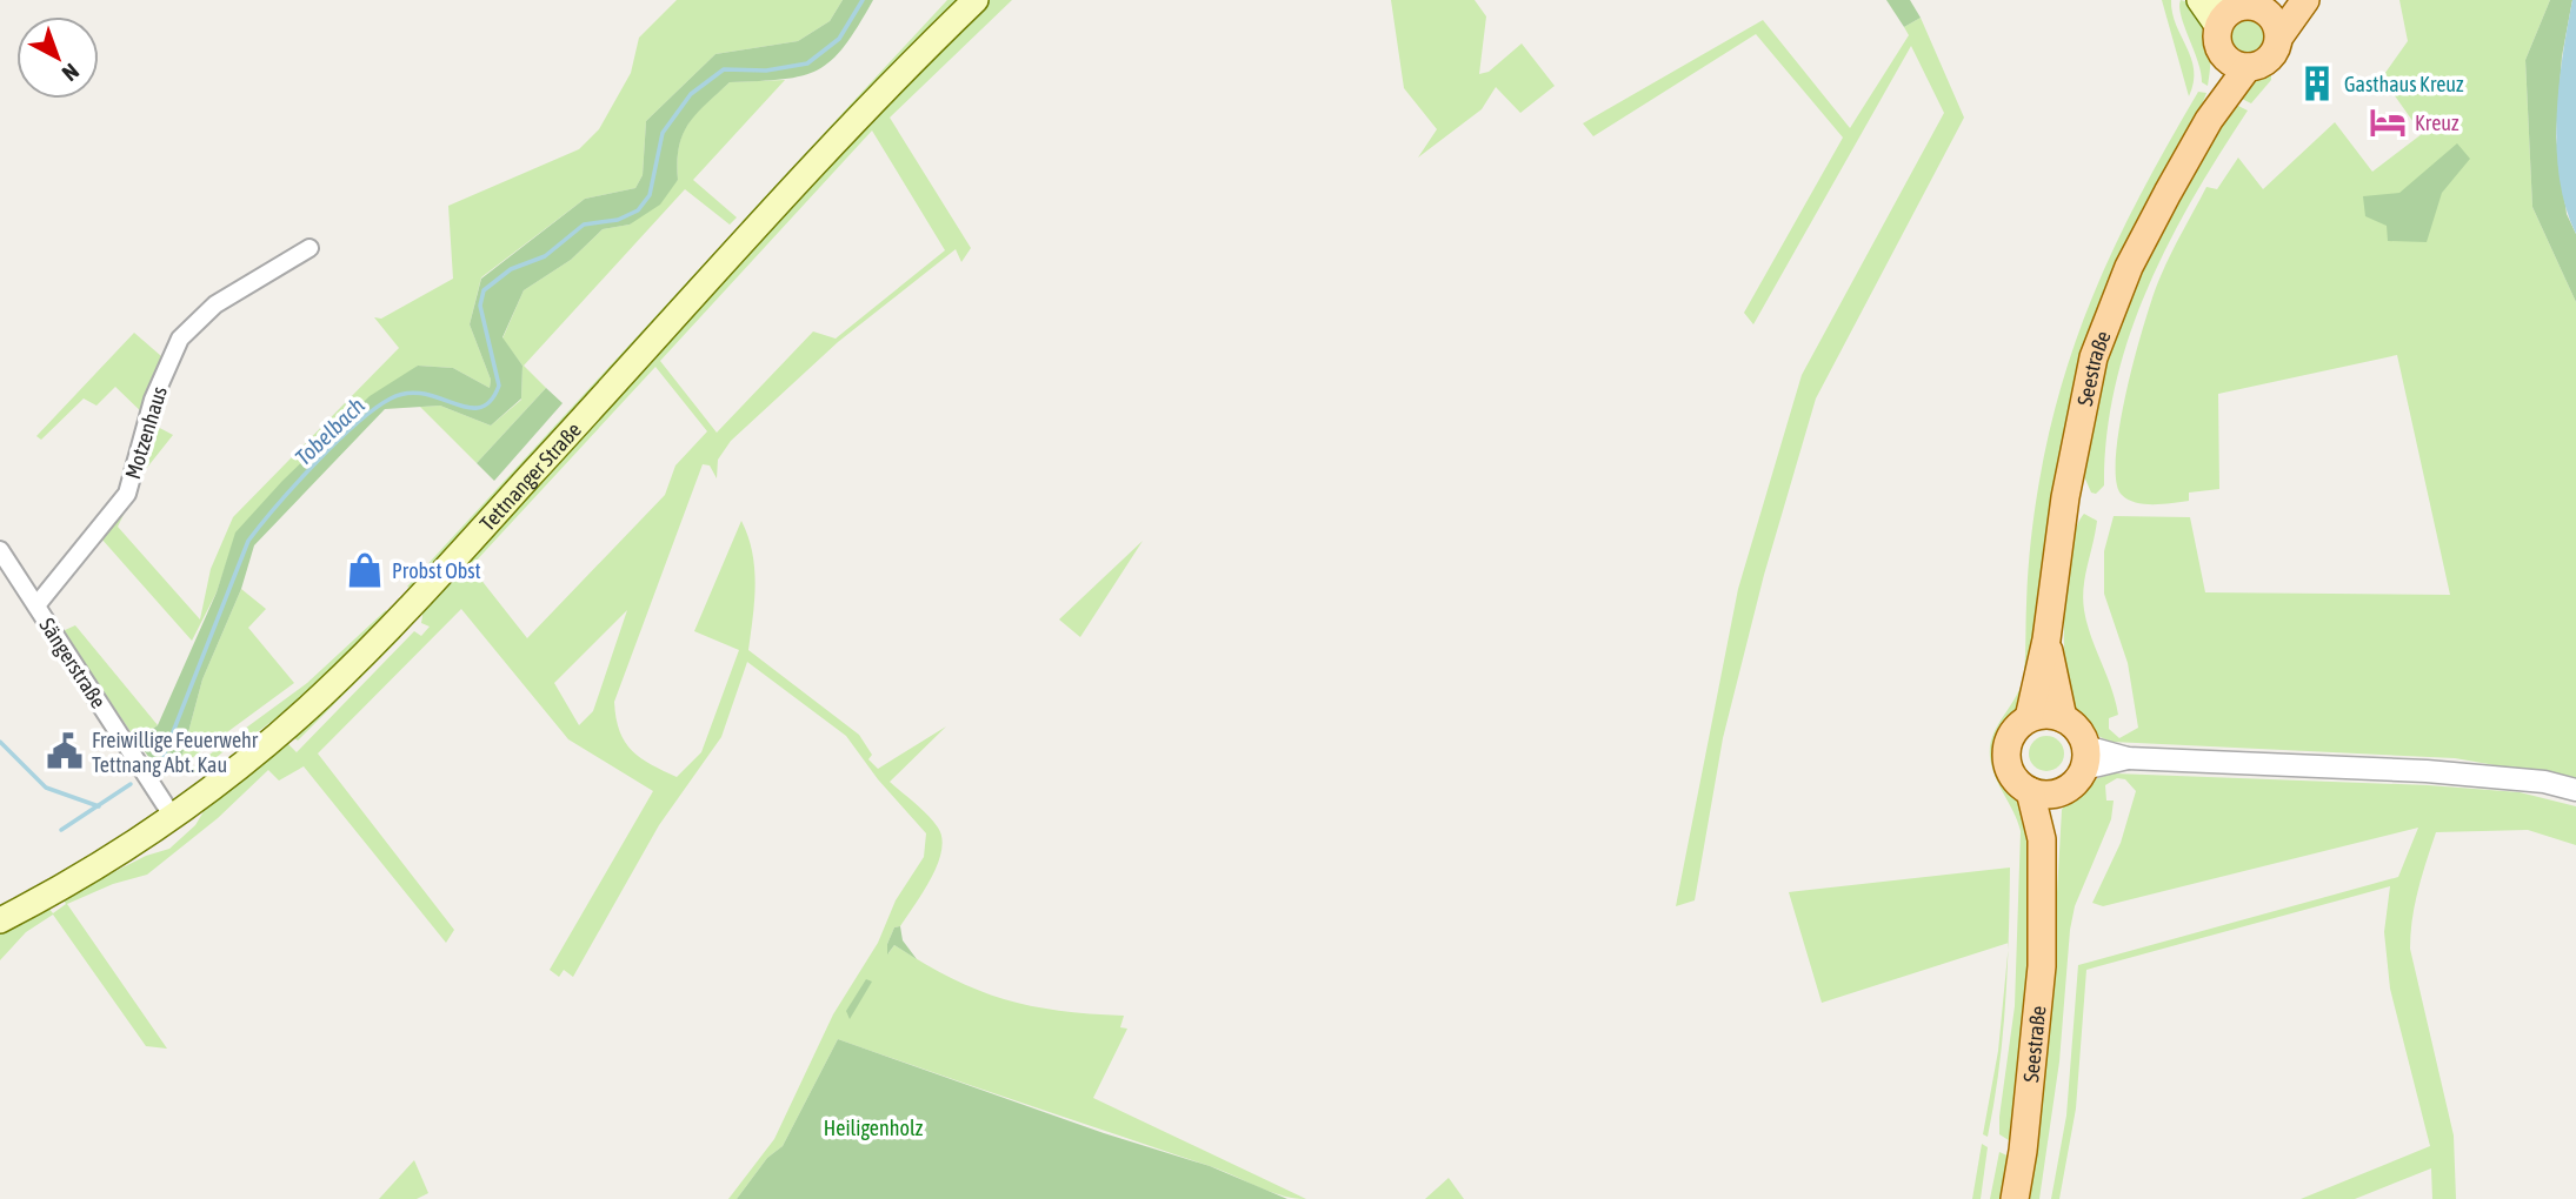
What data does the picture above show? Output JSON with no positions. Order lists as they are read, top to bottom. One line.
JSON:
{"streets":{"main road":["Seestraße","Tettnanger Straße"],"street":["Motzenhaus","Sängerstraße"]},"crossings":[["Motzenhaus","Sängerstraße"],["Tettnanger Straße","Sängerstraße"]],"water":["Tobelbach"],"parks":["Heiligenholz"],"places":{"building":["Gasthaus Kreuz"],"hotel":["Kreuz"],"shop":["Probst Obst"],"public building":["Freiwillige Feuerwehr Tettnang Abt. Kau"]},"north":"bottom right"}
